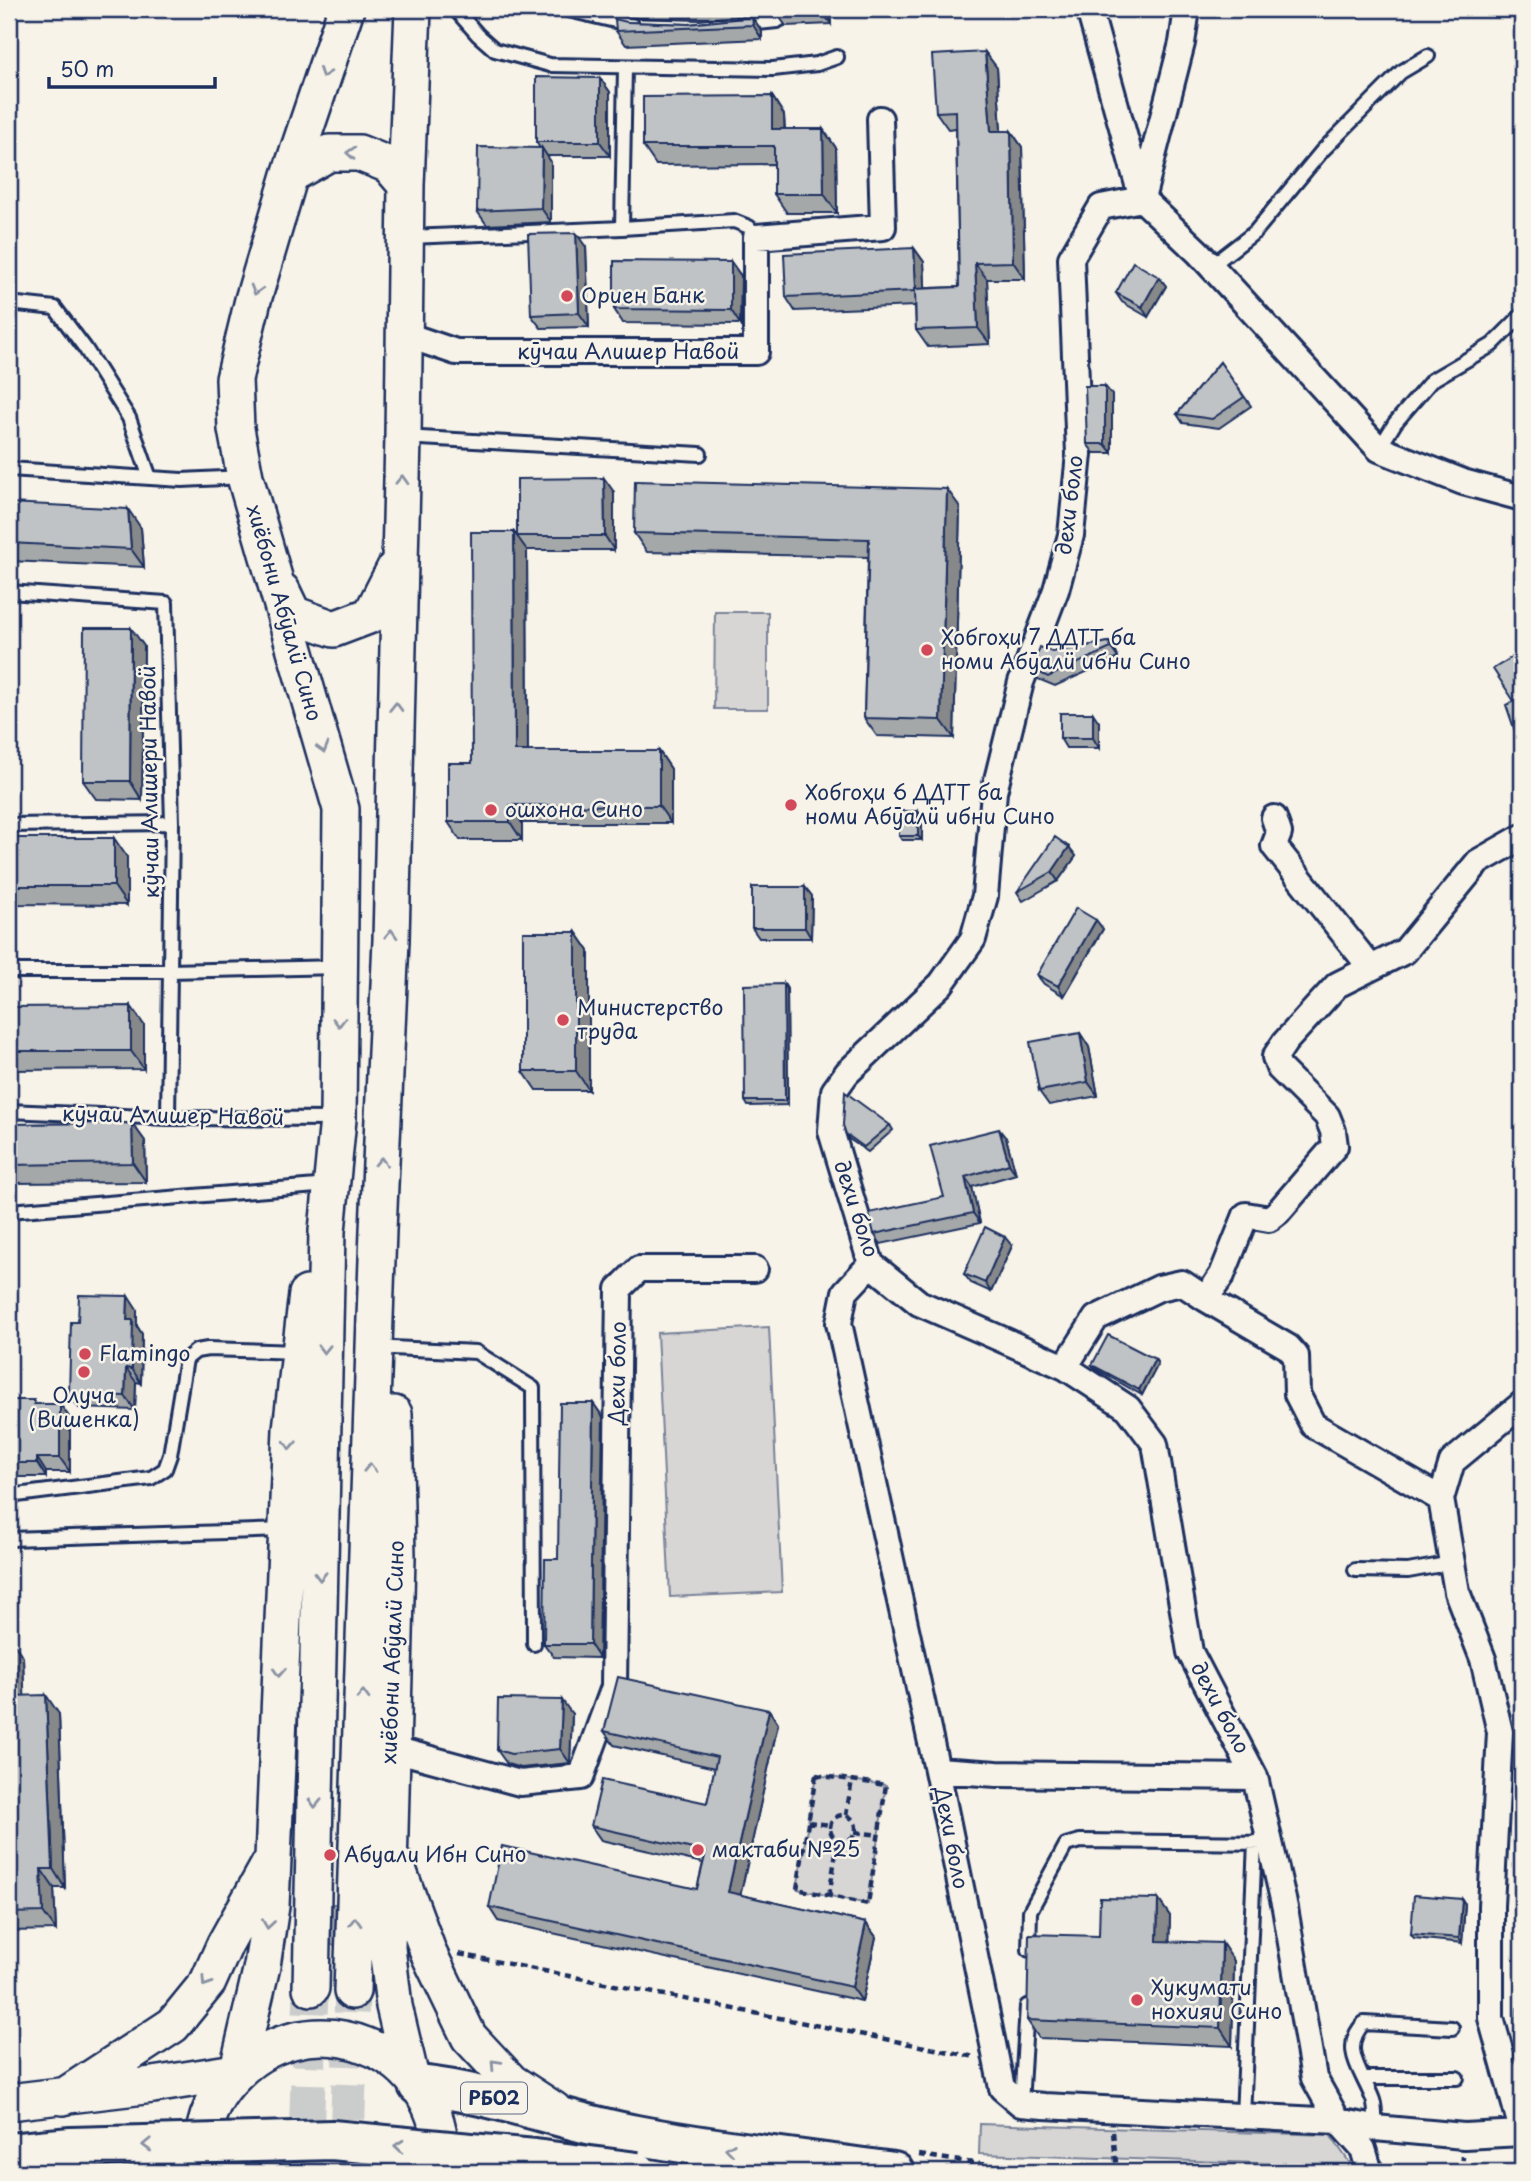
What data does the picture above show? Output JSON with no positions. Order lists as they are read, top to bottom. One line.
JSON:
{"streets":{"highway":["РБ02"],"main road":["хиёбони Абӯалӣ Сино"],"street":["кӯчаи Алишер Навоӣ","дехи боло","Дехи боло"],"lane":["кӯчаи Алишери Навоӣ"]},"crossings":[["кӯчаи Алишер Навоӣ","хиёбони Абӯалӣ Сино"],["кӯчаи Алишер Навоӣ","кӯчаи Алишери Навоӣ"],["дехи боло","Дехи боло"],["хиёбони Абӯалӣ Сино","Дехи боло"],["хиёбони Абӯалӣ Сино","РБ02"]],"places":["Ориен Банк","Хобгоҳи 7 ДДТТ ба номи Абӯалӣ ибни Сино","Хобгоҳи 6 ДДТТ ба номи Абӯалӣ ибни Сино","ошхона Сино","Министерство труда","Flamingo","Олуча (Вишенка)","мактаби №25","Абуали Ибн Сино","Хукумати нохияи Сино"],"scale_bar":"50 m"}
